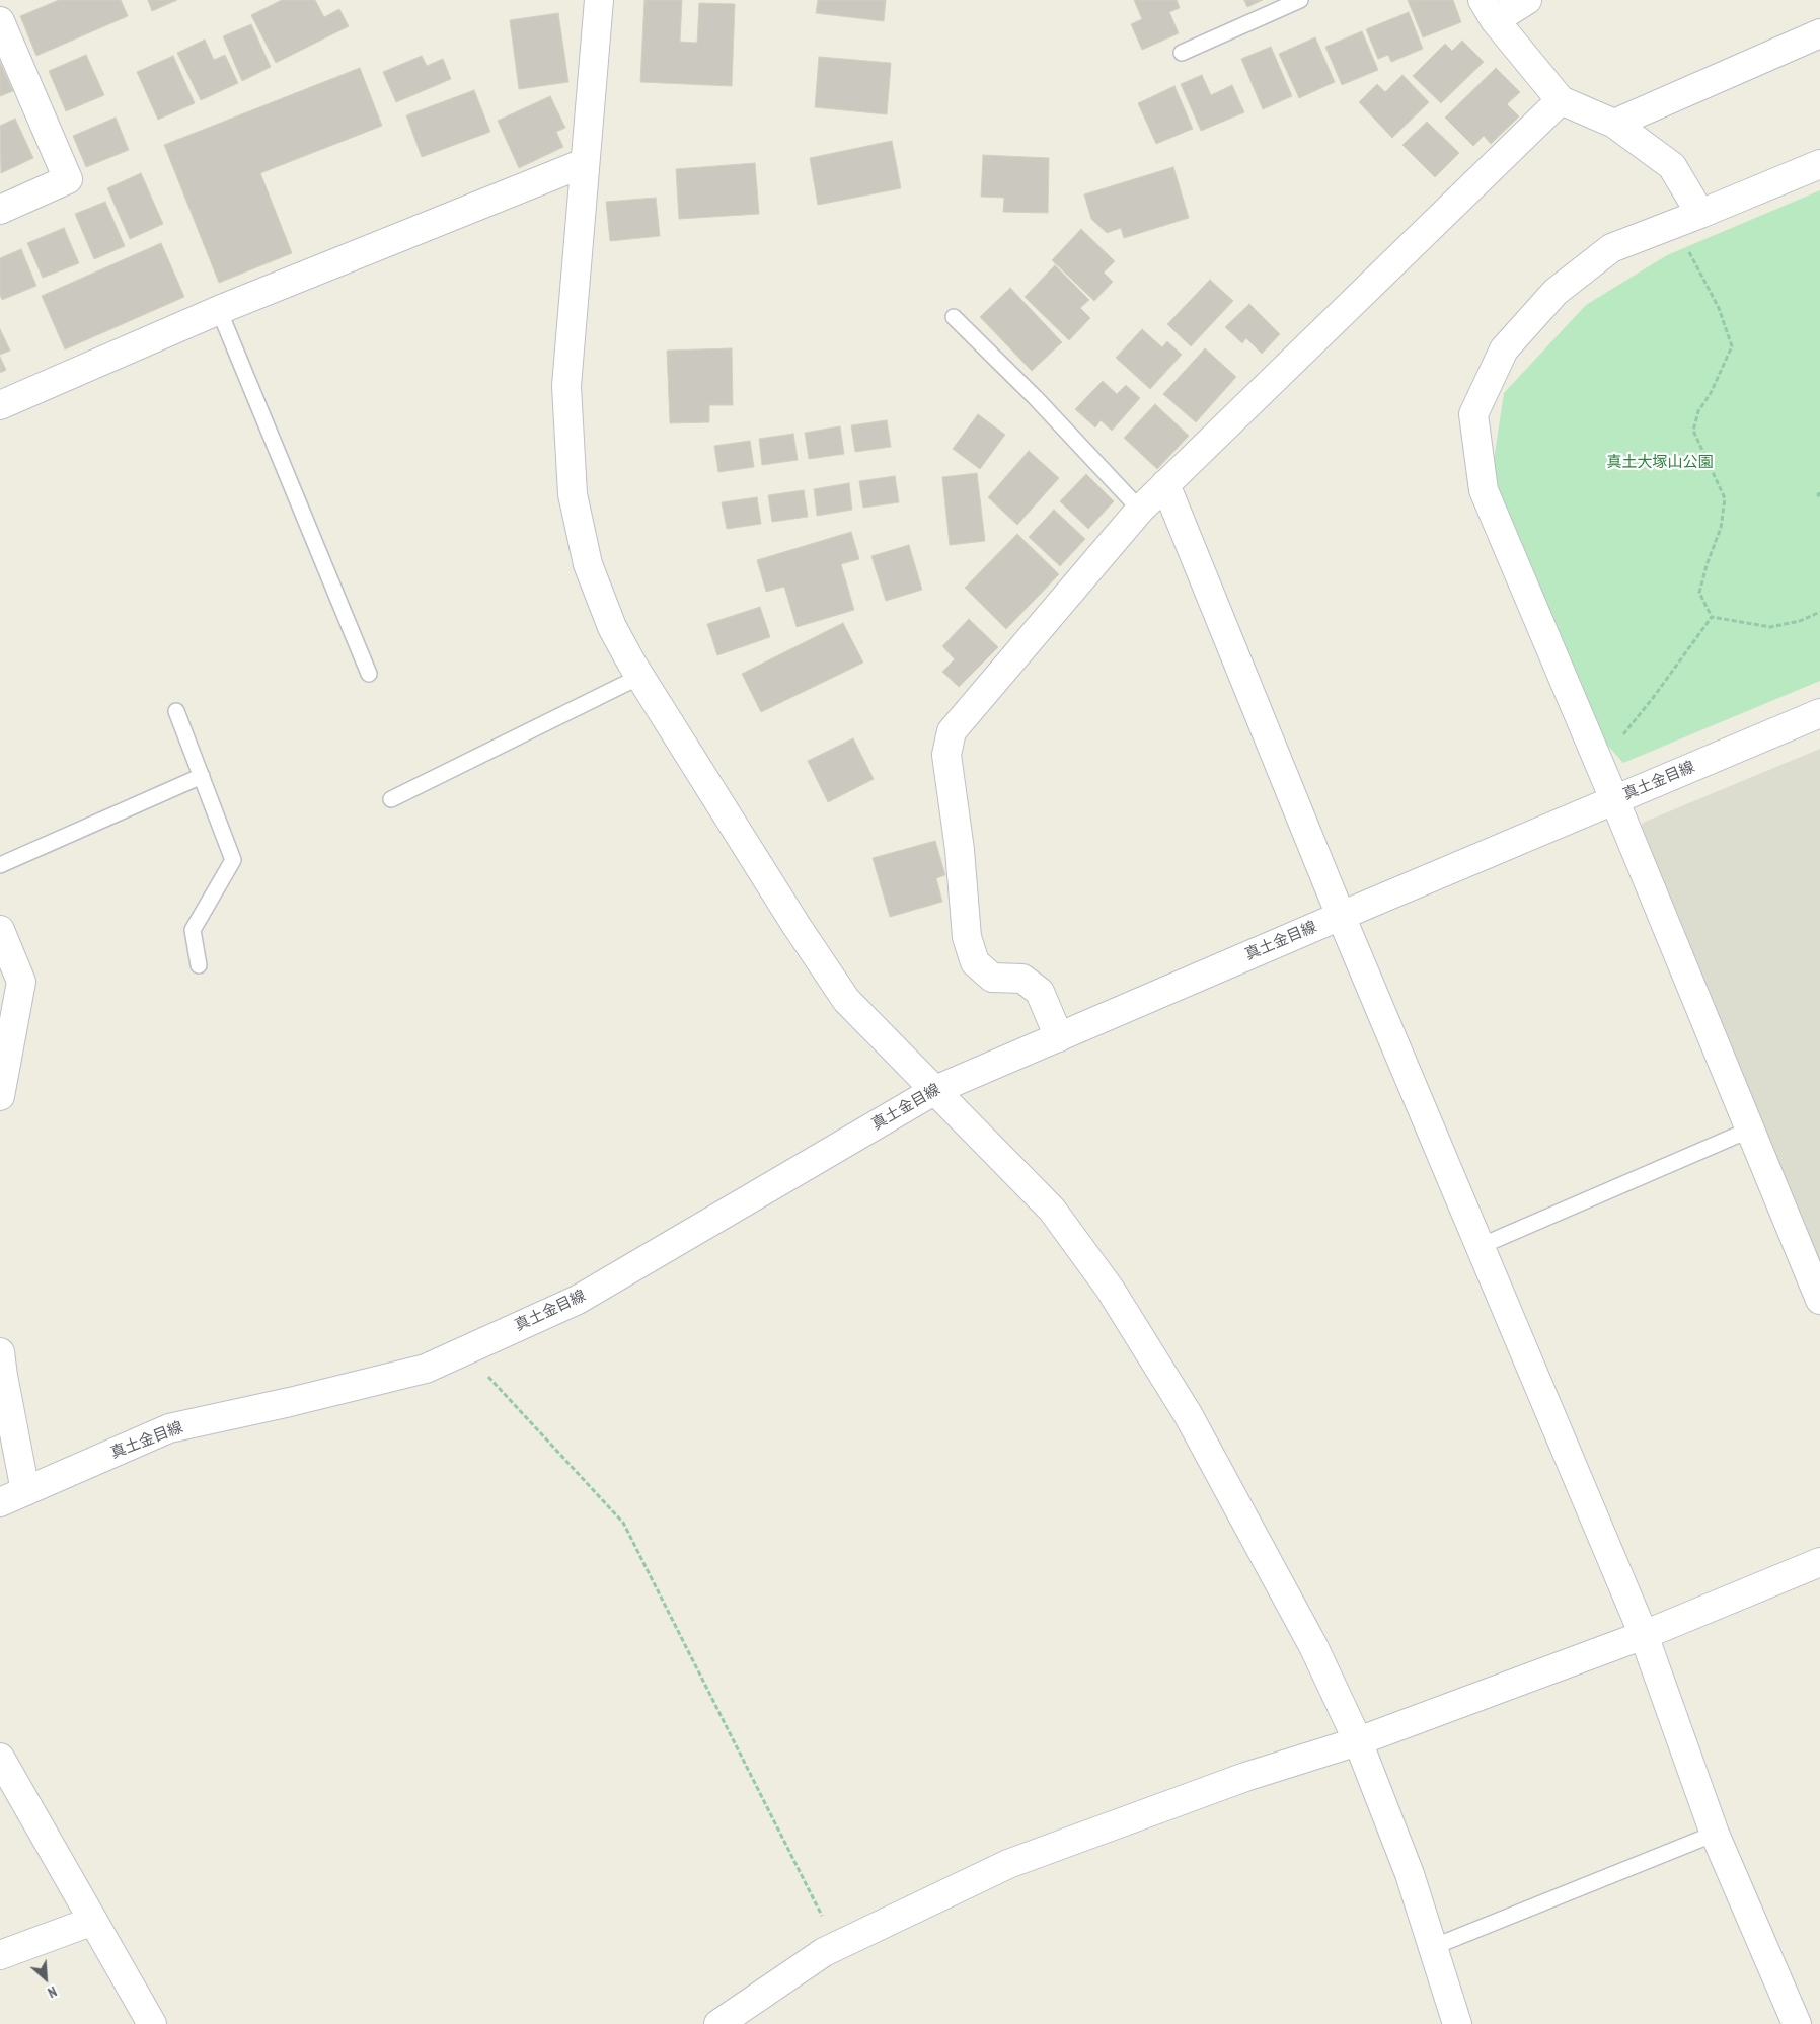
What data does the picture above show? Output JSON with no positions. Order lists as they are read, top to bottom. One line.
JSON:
{"streets":{"street":["真土金目線"]},"parks":["真土大塚山公園"],"north":"bottom right"}
